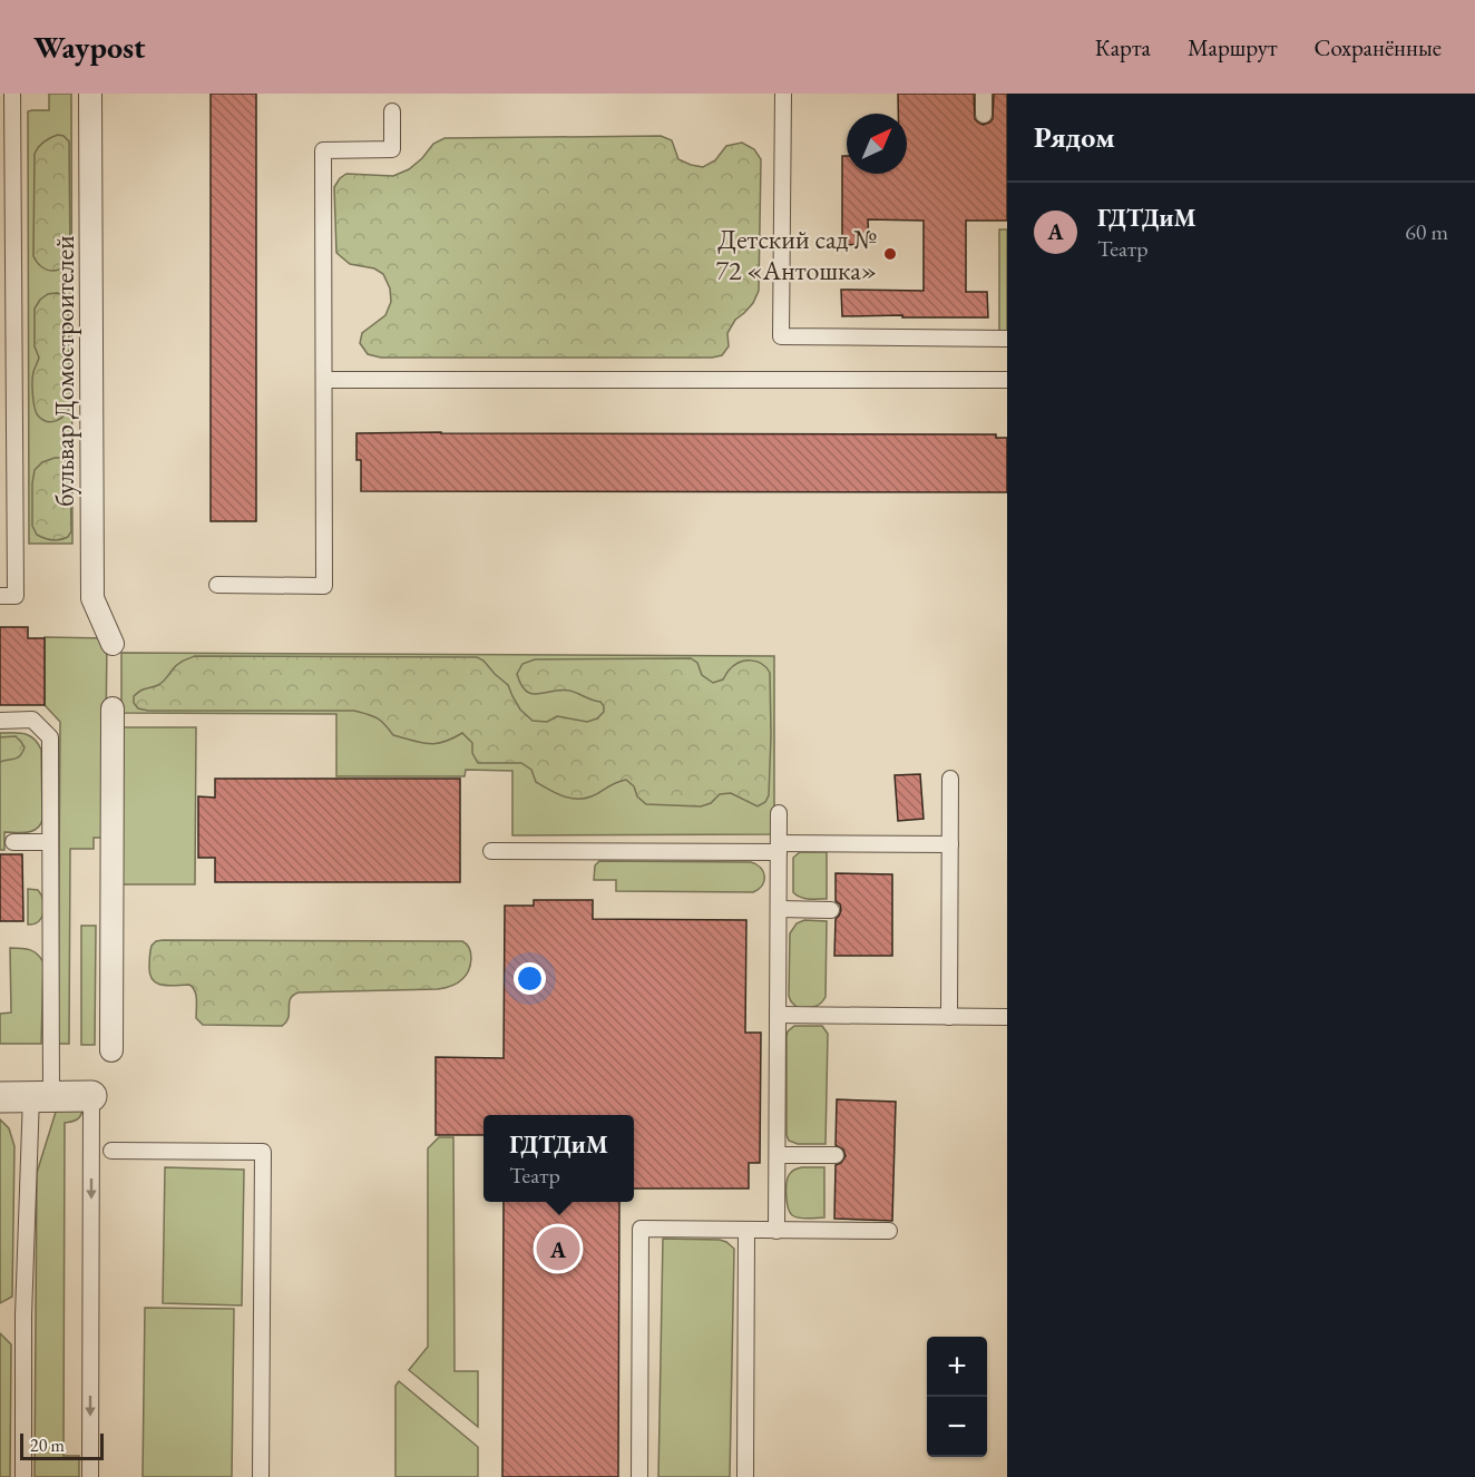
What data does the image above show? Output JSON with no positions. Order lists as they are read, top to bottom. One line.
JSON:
{"streets":{"street":["бульвар Домостроителей"]},"places":["Детский сад № 72 «Антошка»"],"scale_bar":"20 m","north":"top right","page":{"header":"Waypost","nav":["Карта","Маршрут","Сохранённые"],"heading":"Рядом","list":[{"mark":"A","name":"ГДТДиМ","note":"Театр","value":"60 m"}],"popup":["ГДТДиМ","Театр"],"pins":"A","map_buttons":["+","−"],"scale":"20 m"}}
